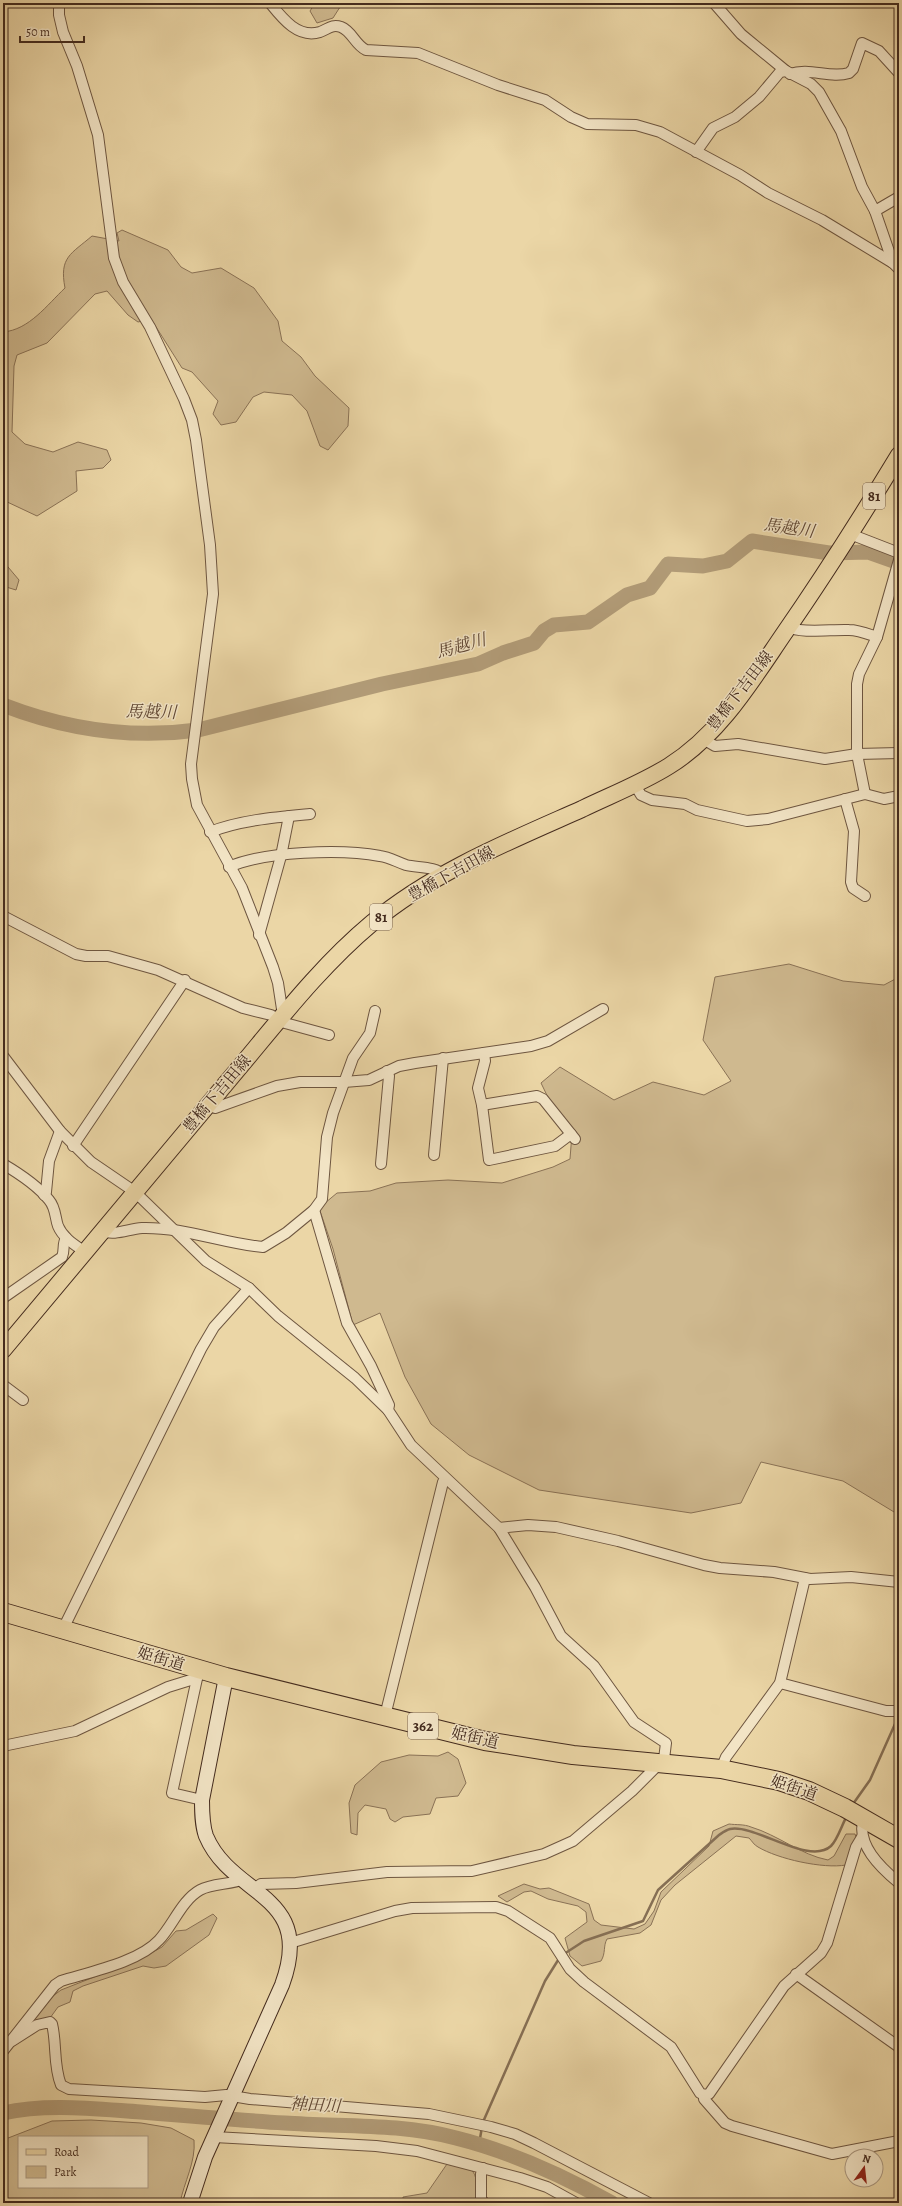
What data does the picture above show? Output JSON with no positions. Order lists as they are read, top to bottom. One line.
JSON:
{"streets":{"highway":["姫街道","362"],"main road":["81","豊橋下吉田線"]},"water":["馬越川","神田川"],"legend":["Road","Park"],"scale_bar":"50 m","north":"top"}
